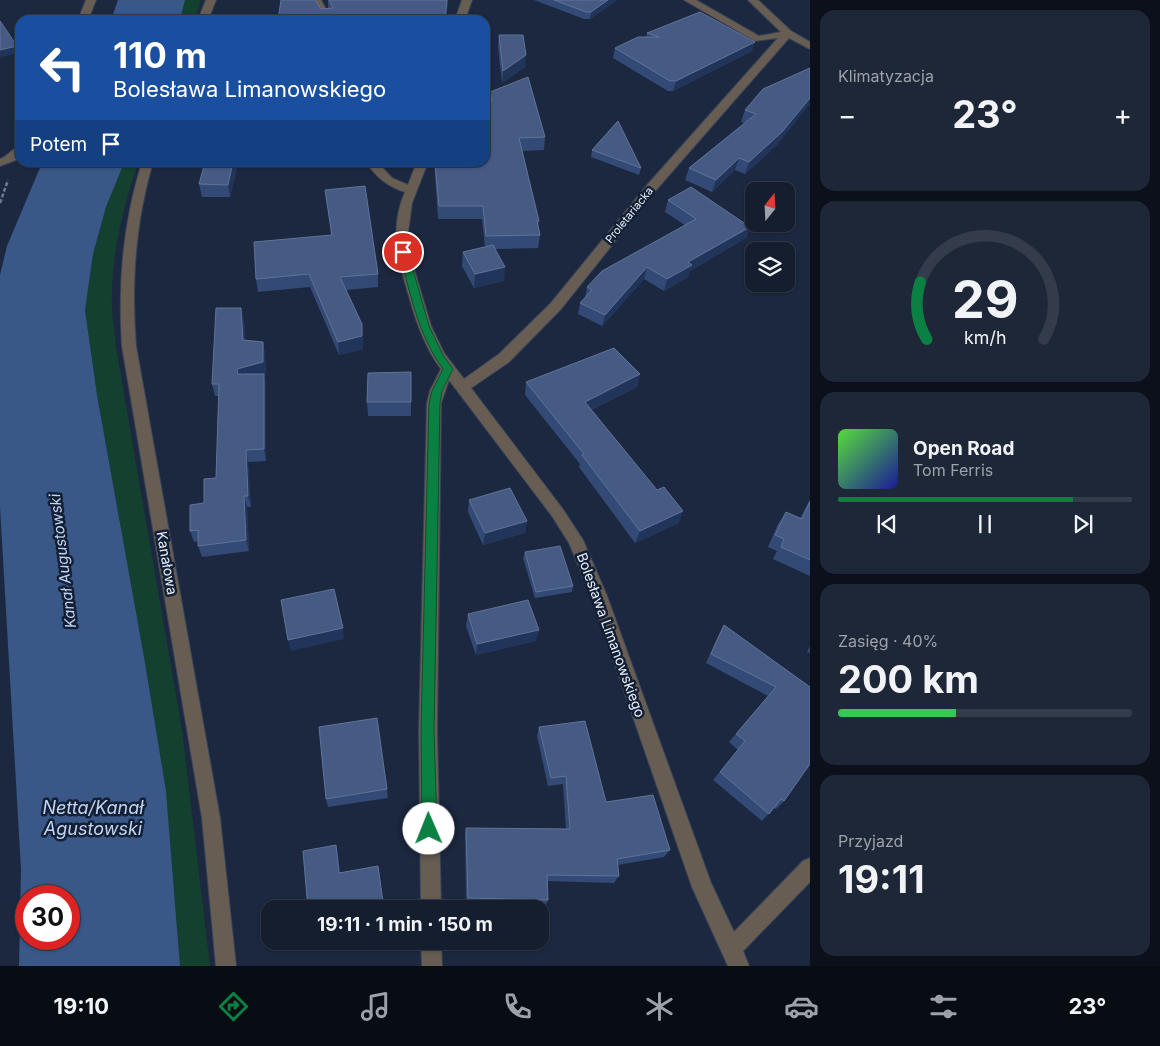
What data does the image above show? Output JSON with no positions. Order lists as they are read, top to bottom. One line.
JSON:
{"streets":{"street":["Proletariacka","Kanałowa","Bolesława Limanowskiego"]},"crossings":[["Proletariacka","Bolesława Limanowskiego"]],"water":["Kanał Augustowski","Netta/Kanał Agustowski"],"north":"top","page":{"tile":["Klimatyzacja",["Zasięg · 40%","200 km"],["Przyjazd","19:11"]],"turn":["110 m","Bolesława Limanowskiego"],"heat":["−","23°","+"],"then":"Potem","song":["Open Road","Tom Ferris"],"limit":"30","trip":"19:11 · 1 min · 150 m","tabs":["19:10","23°"],"gauge":["29","km/h"]}}
